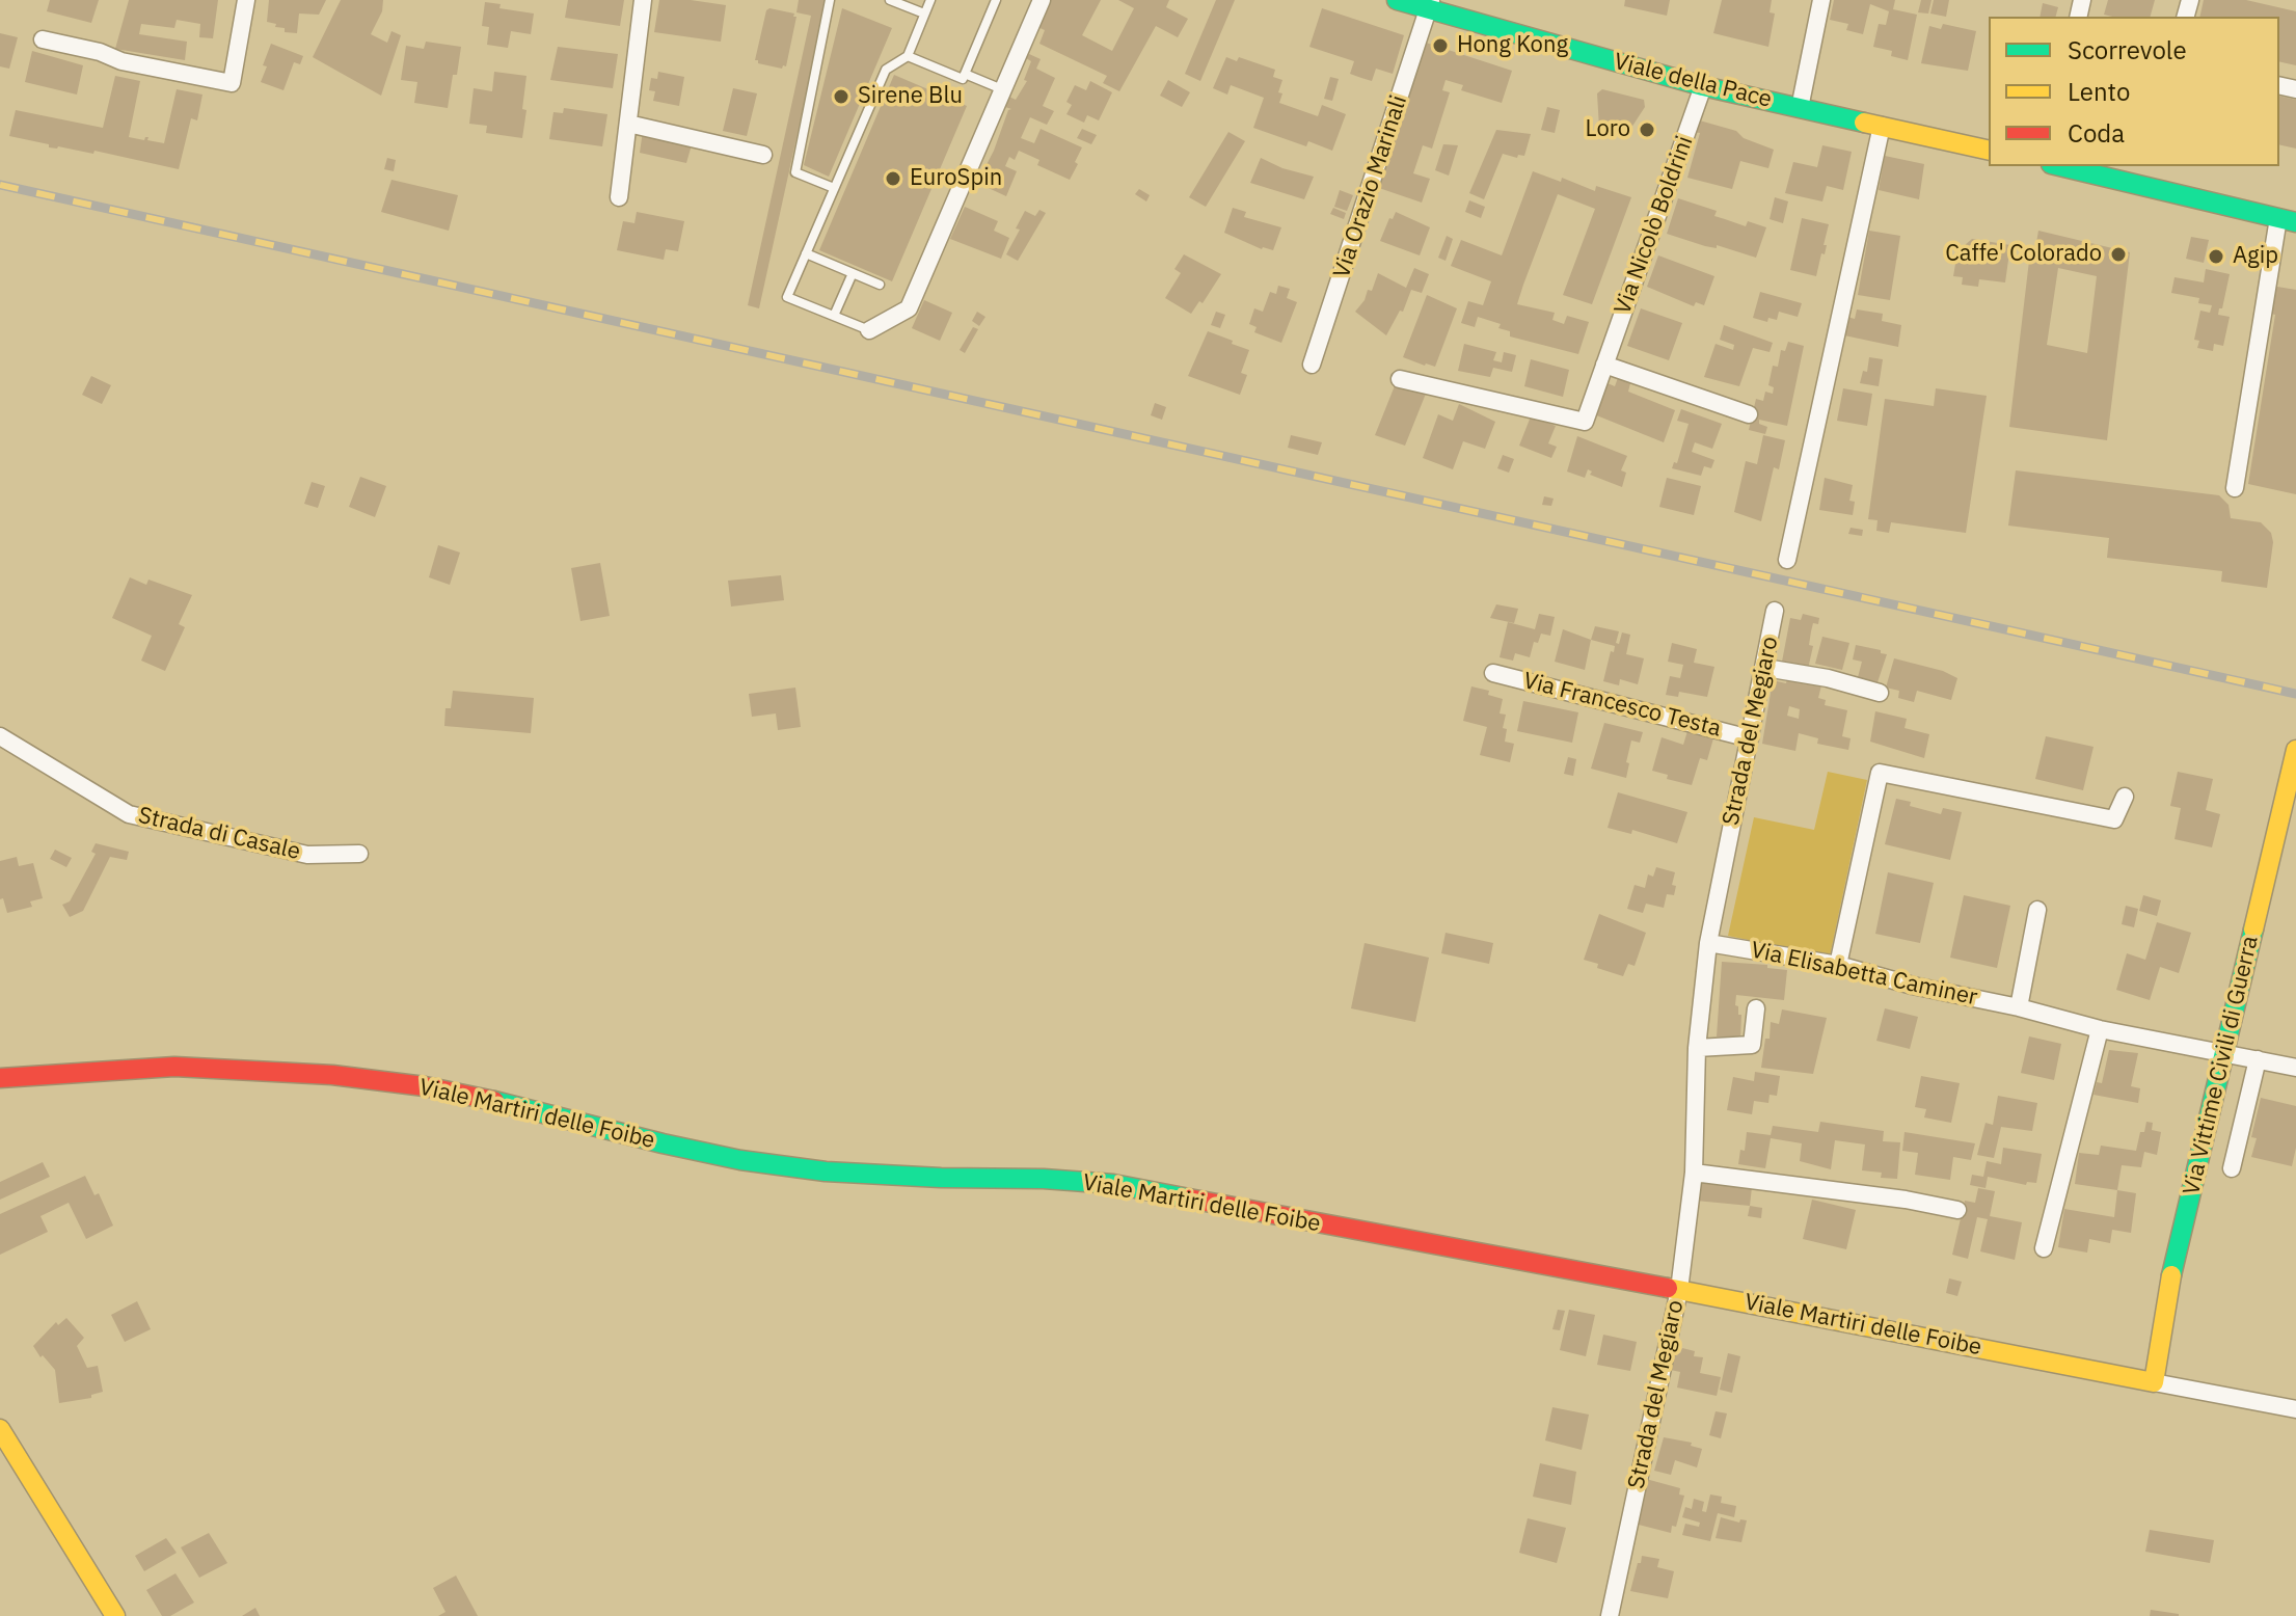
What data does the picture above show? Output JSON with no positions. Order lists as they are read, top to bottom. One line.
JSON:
{"streets":{"street":["Viale della Pace","Via Orazio Marinali","Via Nicolò Boldrini","Via Francesco Testa","Strada del Megiaro","Strada di Casale","Via Elisabetta Caminer","Via Vittime Civili di Guerra","Viale Martiri delle Foibe"]},"crossings":[["Viale della Pace","Via Orazio Marinali"],["Viale della Pace","Via Nicolò Boldrini"],["Via Francesco Testa","Strada del Megiaro"],["Strada del Megiaro","Via Elisabetta Caminer"],["Strada del Megiaro","Viale Martiri delle Foibe"],["Via Elisabetta Caminer","Via Vittime Civili di Guerra"],["Via Vittime Civili di Guerra","Viale Martiri delle Foibe"]],"places":["Hong Kong","Sirene Blu","Loro","EuroSpin","Caffe' Colorado","Agip"],"legend":["Scorrevole","Lento","Coda"]}
